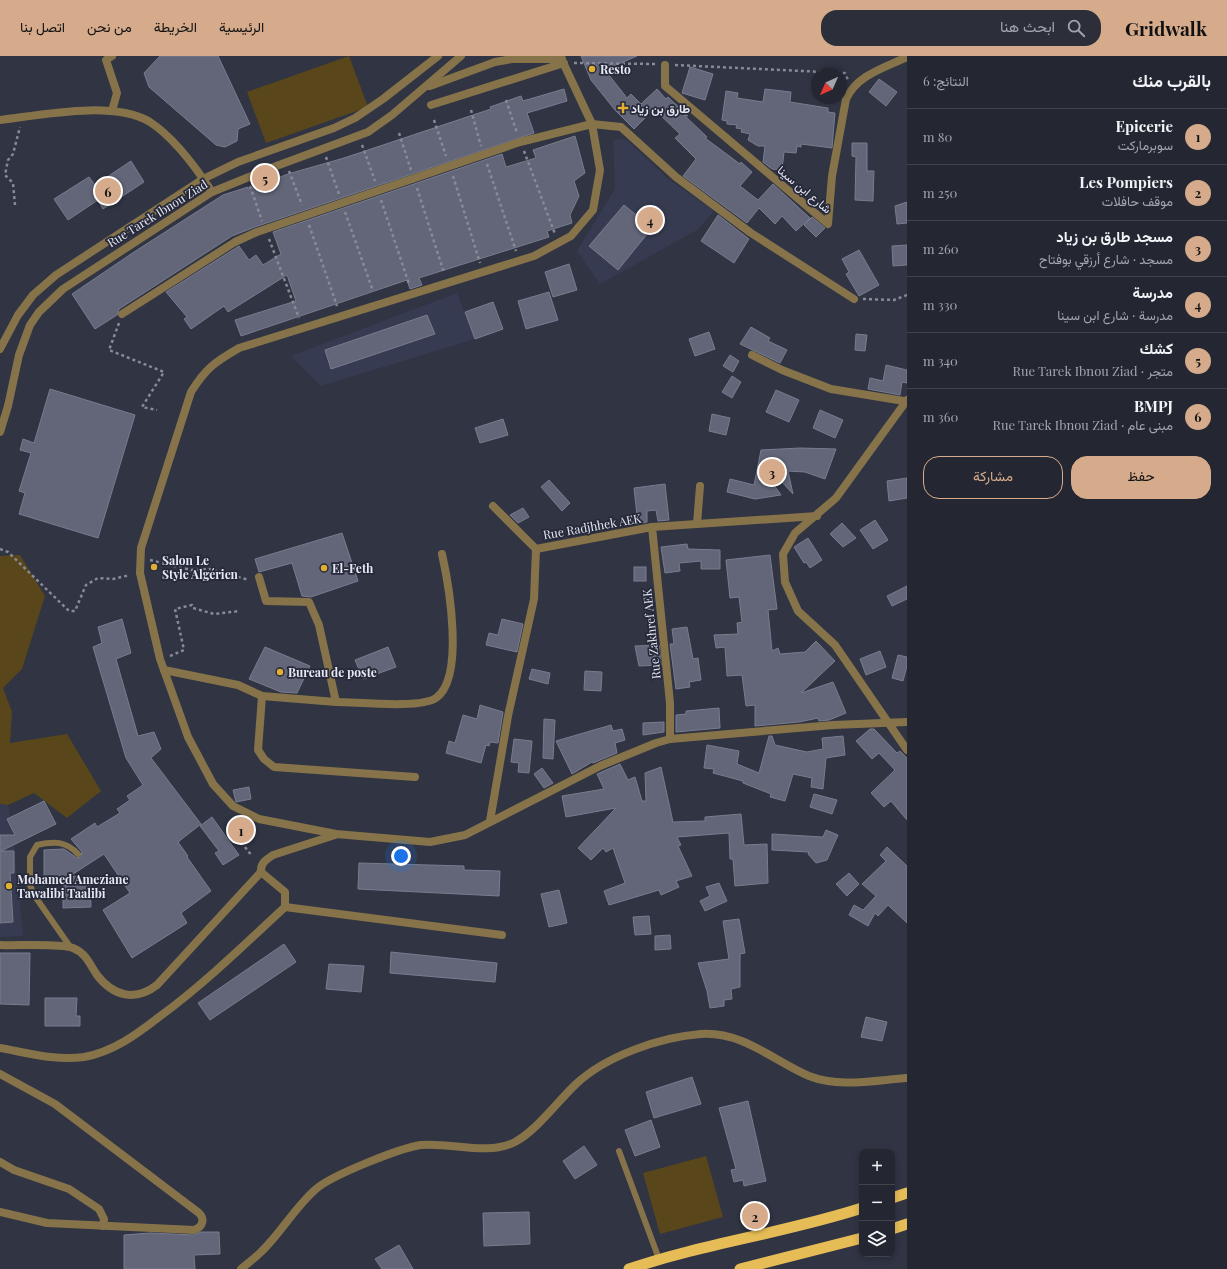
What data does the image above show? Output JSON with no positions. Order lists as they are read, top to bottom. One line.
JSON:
{"streets":{"street":["شارع ابن سينا","Rue Tarek Ibnou Ziad","Rue Radjhhek AEK","Rue Zakhref AEK"]},"crossings":[["Rue Radjhhek AEK","Rue Zakhref AEK"]],"places":{"other":["Resto","Salon Le Style Algérien","El-Feth","Bureau de poste","Mohamed Ameziane Tawalibi Taalibi"],"health":["طارق بن زياد"]},"north":"bottom left","page":{"header":"Gridwalk","search":"ابحث هنا","nav":["الرئيسية","الخريطة","من نحن","اتصل بنا"],"heading":["بالقرب منك","النتائج: 6"],"list":[{"mark":"1","name":"Epicerie","note":"سوبرماركت","value":"80 m"},{"mark":"2","name":"Les Pompiers","note":"موقف حافلات","value":"250 m"},{"mark":"3","name":"مسجد طارق بن زياد","note":"مسجد · شارع أرزقي بوفتاح","value":"260 m"},{"mark":"4","name":"مدرسة","note":"مدرسة · شارع ابن سينا","value":"330 m"},{"mark":"5","name":"كشك","note":"متجر · Rue Tarek Ibnou Ziad","value":"340 m"},{"mark":"6","name":"BMPJ","note":"مبنى عام · Rue Tarek Ibnou Ziad","value":"360 m"}],"pins":["5","6","4","3","1","2"],"buttons":["حفظ","مشاركة"],"map_buttons":["+","−"]}}
